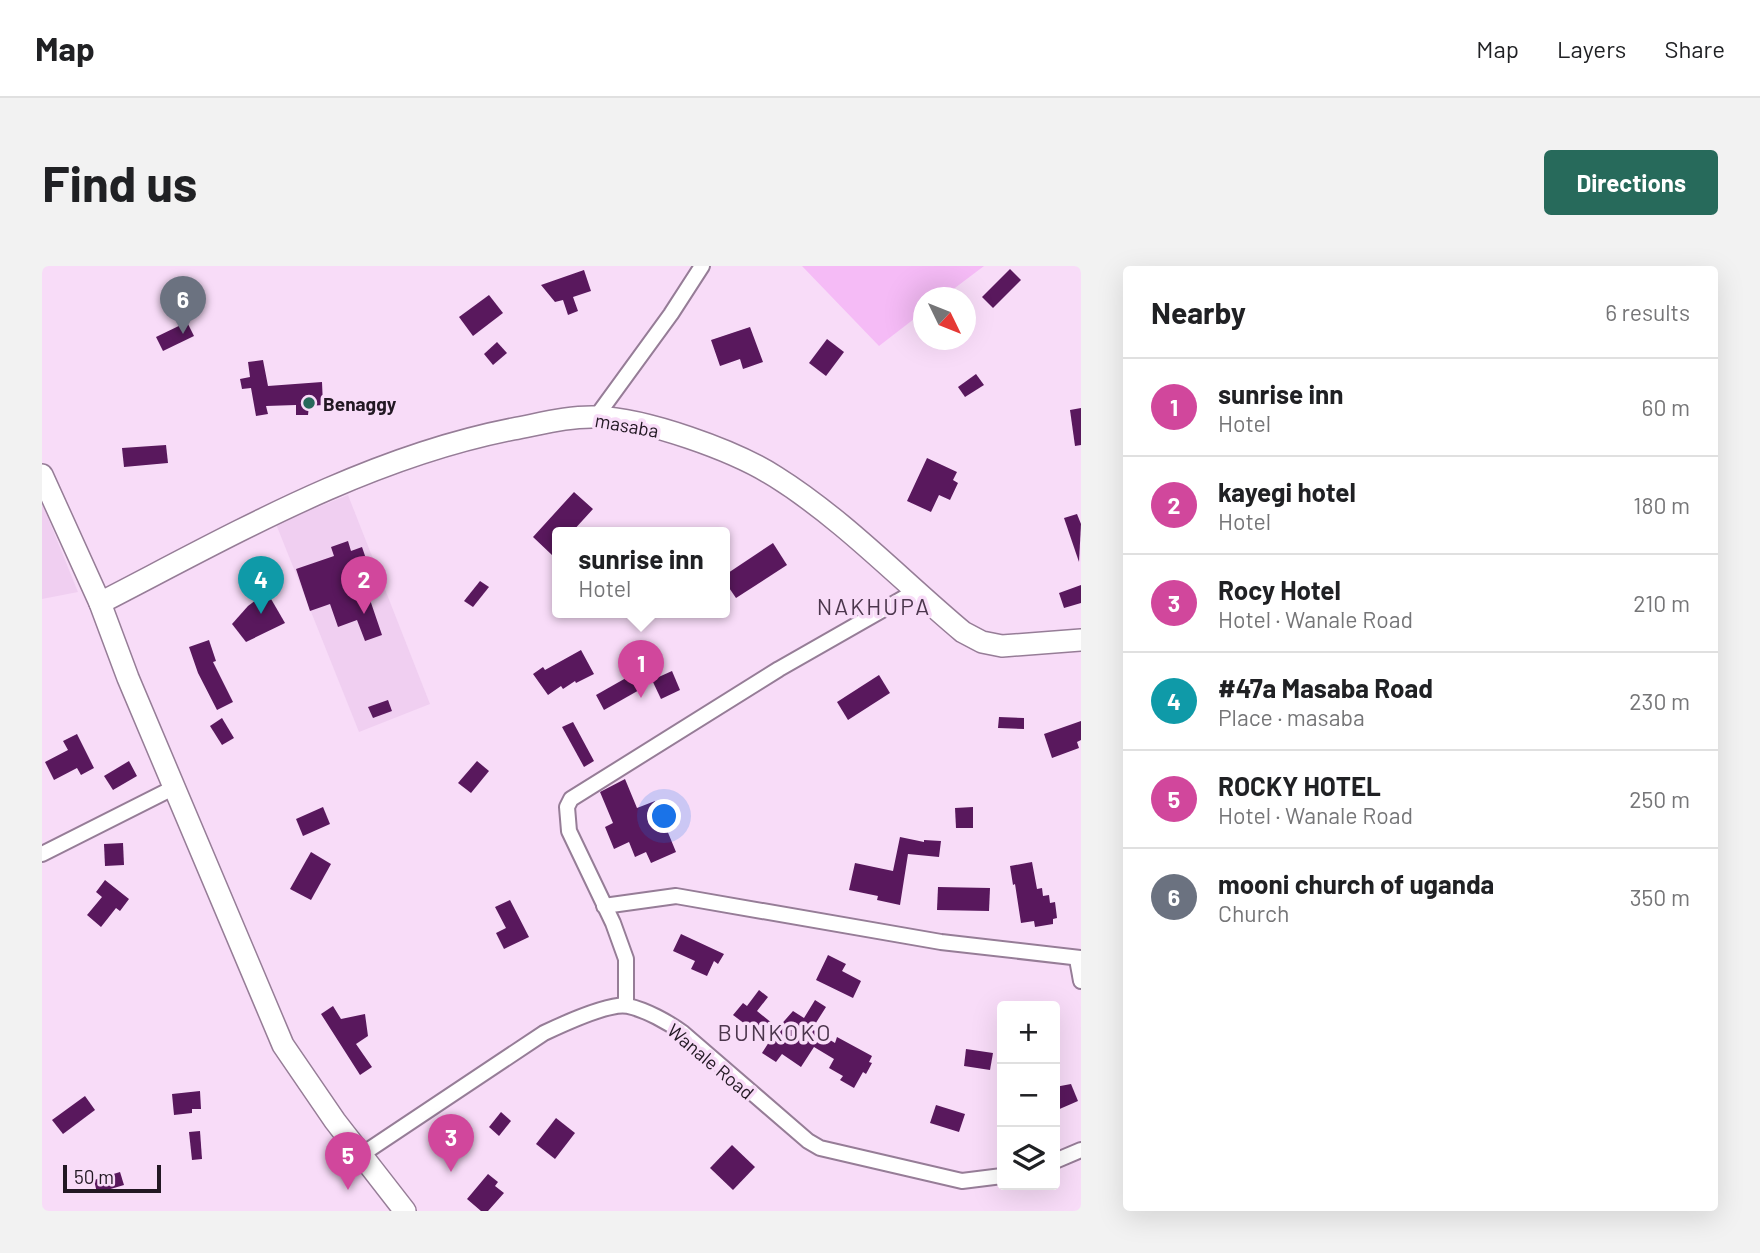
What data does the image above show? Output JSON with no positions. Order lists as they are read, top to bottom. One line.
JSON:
{"streets":{"street":["masaba","Wanale Road"]},"districts":["NAKHUPA","BUNKOKO"],"places":["Benaggy"],"scale_bar":"50 m","north":"bottom right","page":{"header":"Map","nav":["Map","Layers","Share"],"buttons":"Directions","title":"Find us","heading":["Nearby","6 results"],"pins":["6","2","4","1","3","5"],"list":[{"mark":"1","name":"sunrise inn","note":"Hotel","value":"60 m"},{"mark":"2","name":"kayegi hotel","note":"Hotel","value":"180 m"},{"mark":"3","name":"Rocy Hotel","note":"Hotel · Wanale Road","value":"210 m"},{"mark":"4","name":"#47a Masaba Road","note":"Place · masaba","value":"230 m"},{"mark":"5","name":"ROCKY HOTEL","note":"Hotel · Wanale Road","value":"250 m"},{"mark":"6","name":"mooni church of uganda","note":"Church","value":"350 m"}],"popup":["sunrise inn","Hotel"],"map_buttons":["+","−"],"scale":"50 m"}}
